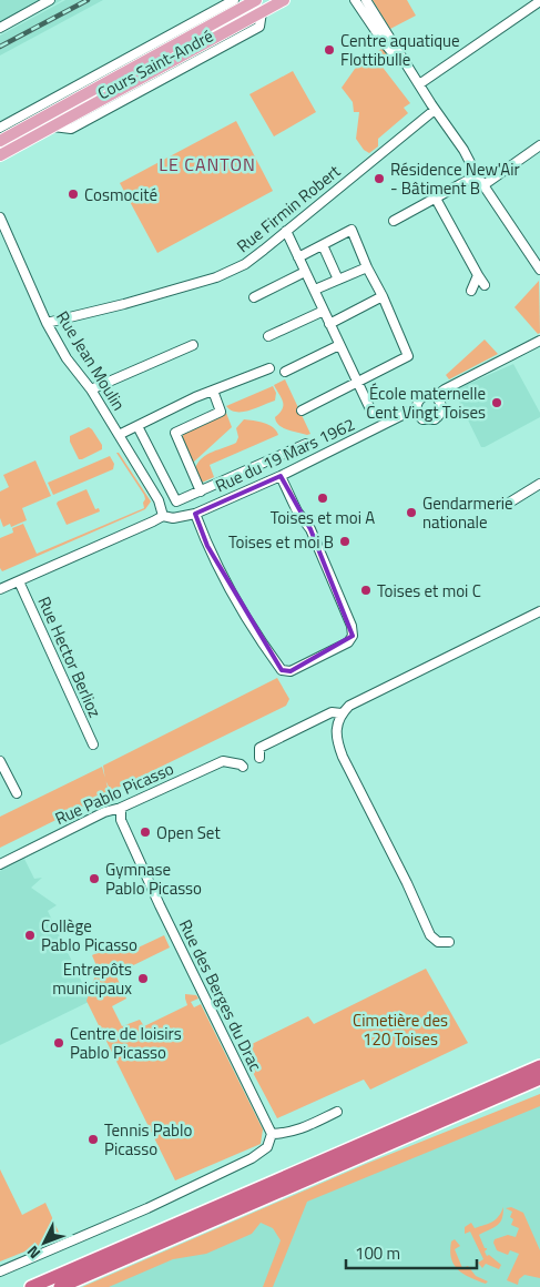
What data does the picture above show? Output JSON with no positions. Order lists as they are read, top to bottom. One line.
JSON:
{"streets":{"main road":["Cours Saint-André"],"street":["Rue Firmin Robert","Rue Jean Moulin","Rue du 19 Mars 1962","Rue Hector Berlioz","Rue Pablo Picasso","Rue des Berges du Drac"]},"crossings":[["Rue Firmin Robert","Rue Jean Moulin"],["Rue Jean Moulin","Rue du 19 Mars 1962"],["Rue Pablo Picasso","Rue des Berges du Drac"]],"districts":["LE CANTON"],"parks":["Cimetière des 120 Toises"],"places":["Centre aquatique Flottibulle","Résidence New'Air - Bâtiment B","Cosmocité","École maternelle Cent Vingt Toises","Toises et moi A","Gendarmerie nationale","Toises et moi B","Toises et moi C","Open Set","Gymnase Pablo Picasso","Collège Pablo Picasso","Entrepôts municipaux","Centre de loisirs Pablo Picasso","Tennis Pablo Picasso"],"scale_bar":"100 m","north":"bottom left"}
